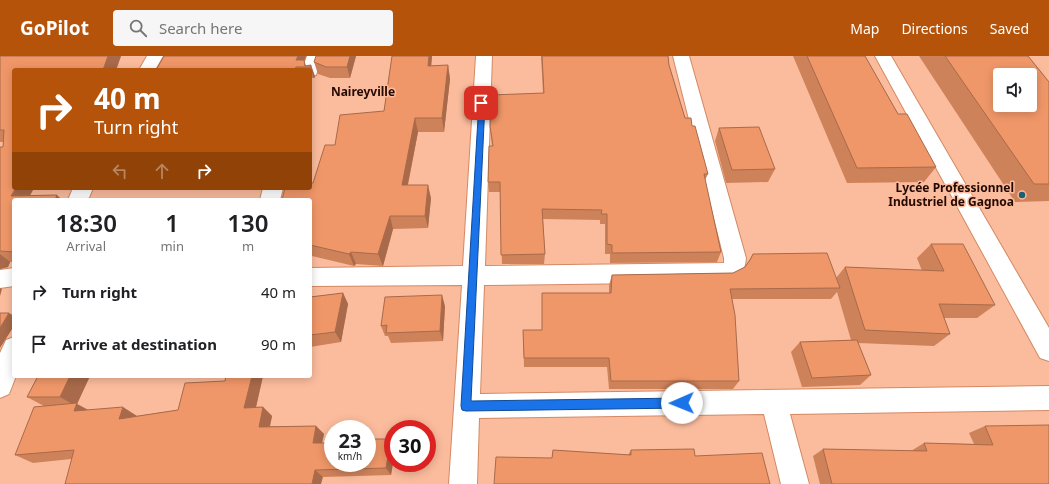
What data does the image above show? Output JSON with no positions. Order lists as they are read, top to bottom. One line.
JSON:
{"districts":["Naireyville"],"places":["Lycée Professionnel Industriel de Gagnoa"],"page":{"header":"GoPilot","search":"Search here","nav":["Map","Directions","Saved"],"turn":["40 m","Turn right"],"eta":["18:30","Arrival","1","min","130","m"],"list":[{"name":"Turn right","value":"40 m"},{"name":"Arrive at destination","value":"90 m"}],"speed":"23 km/h","limit":"30"}}
